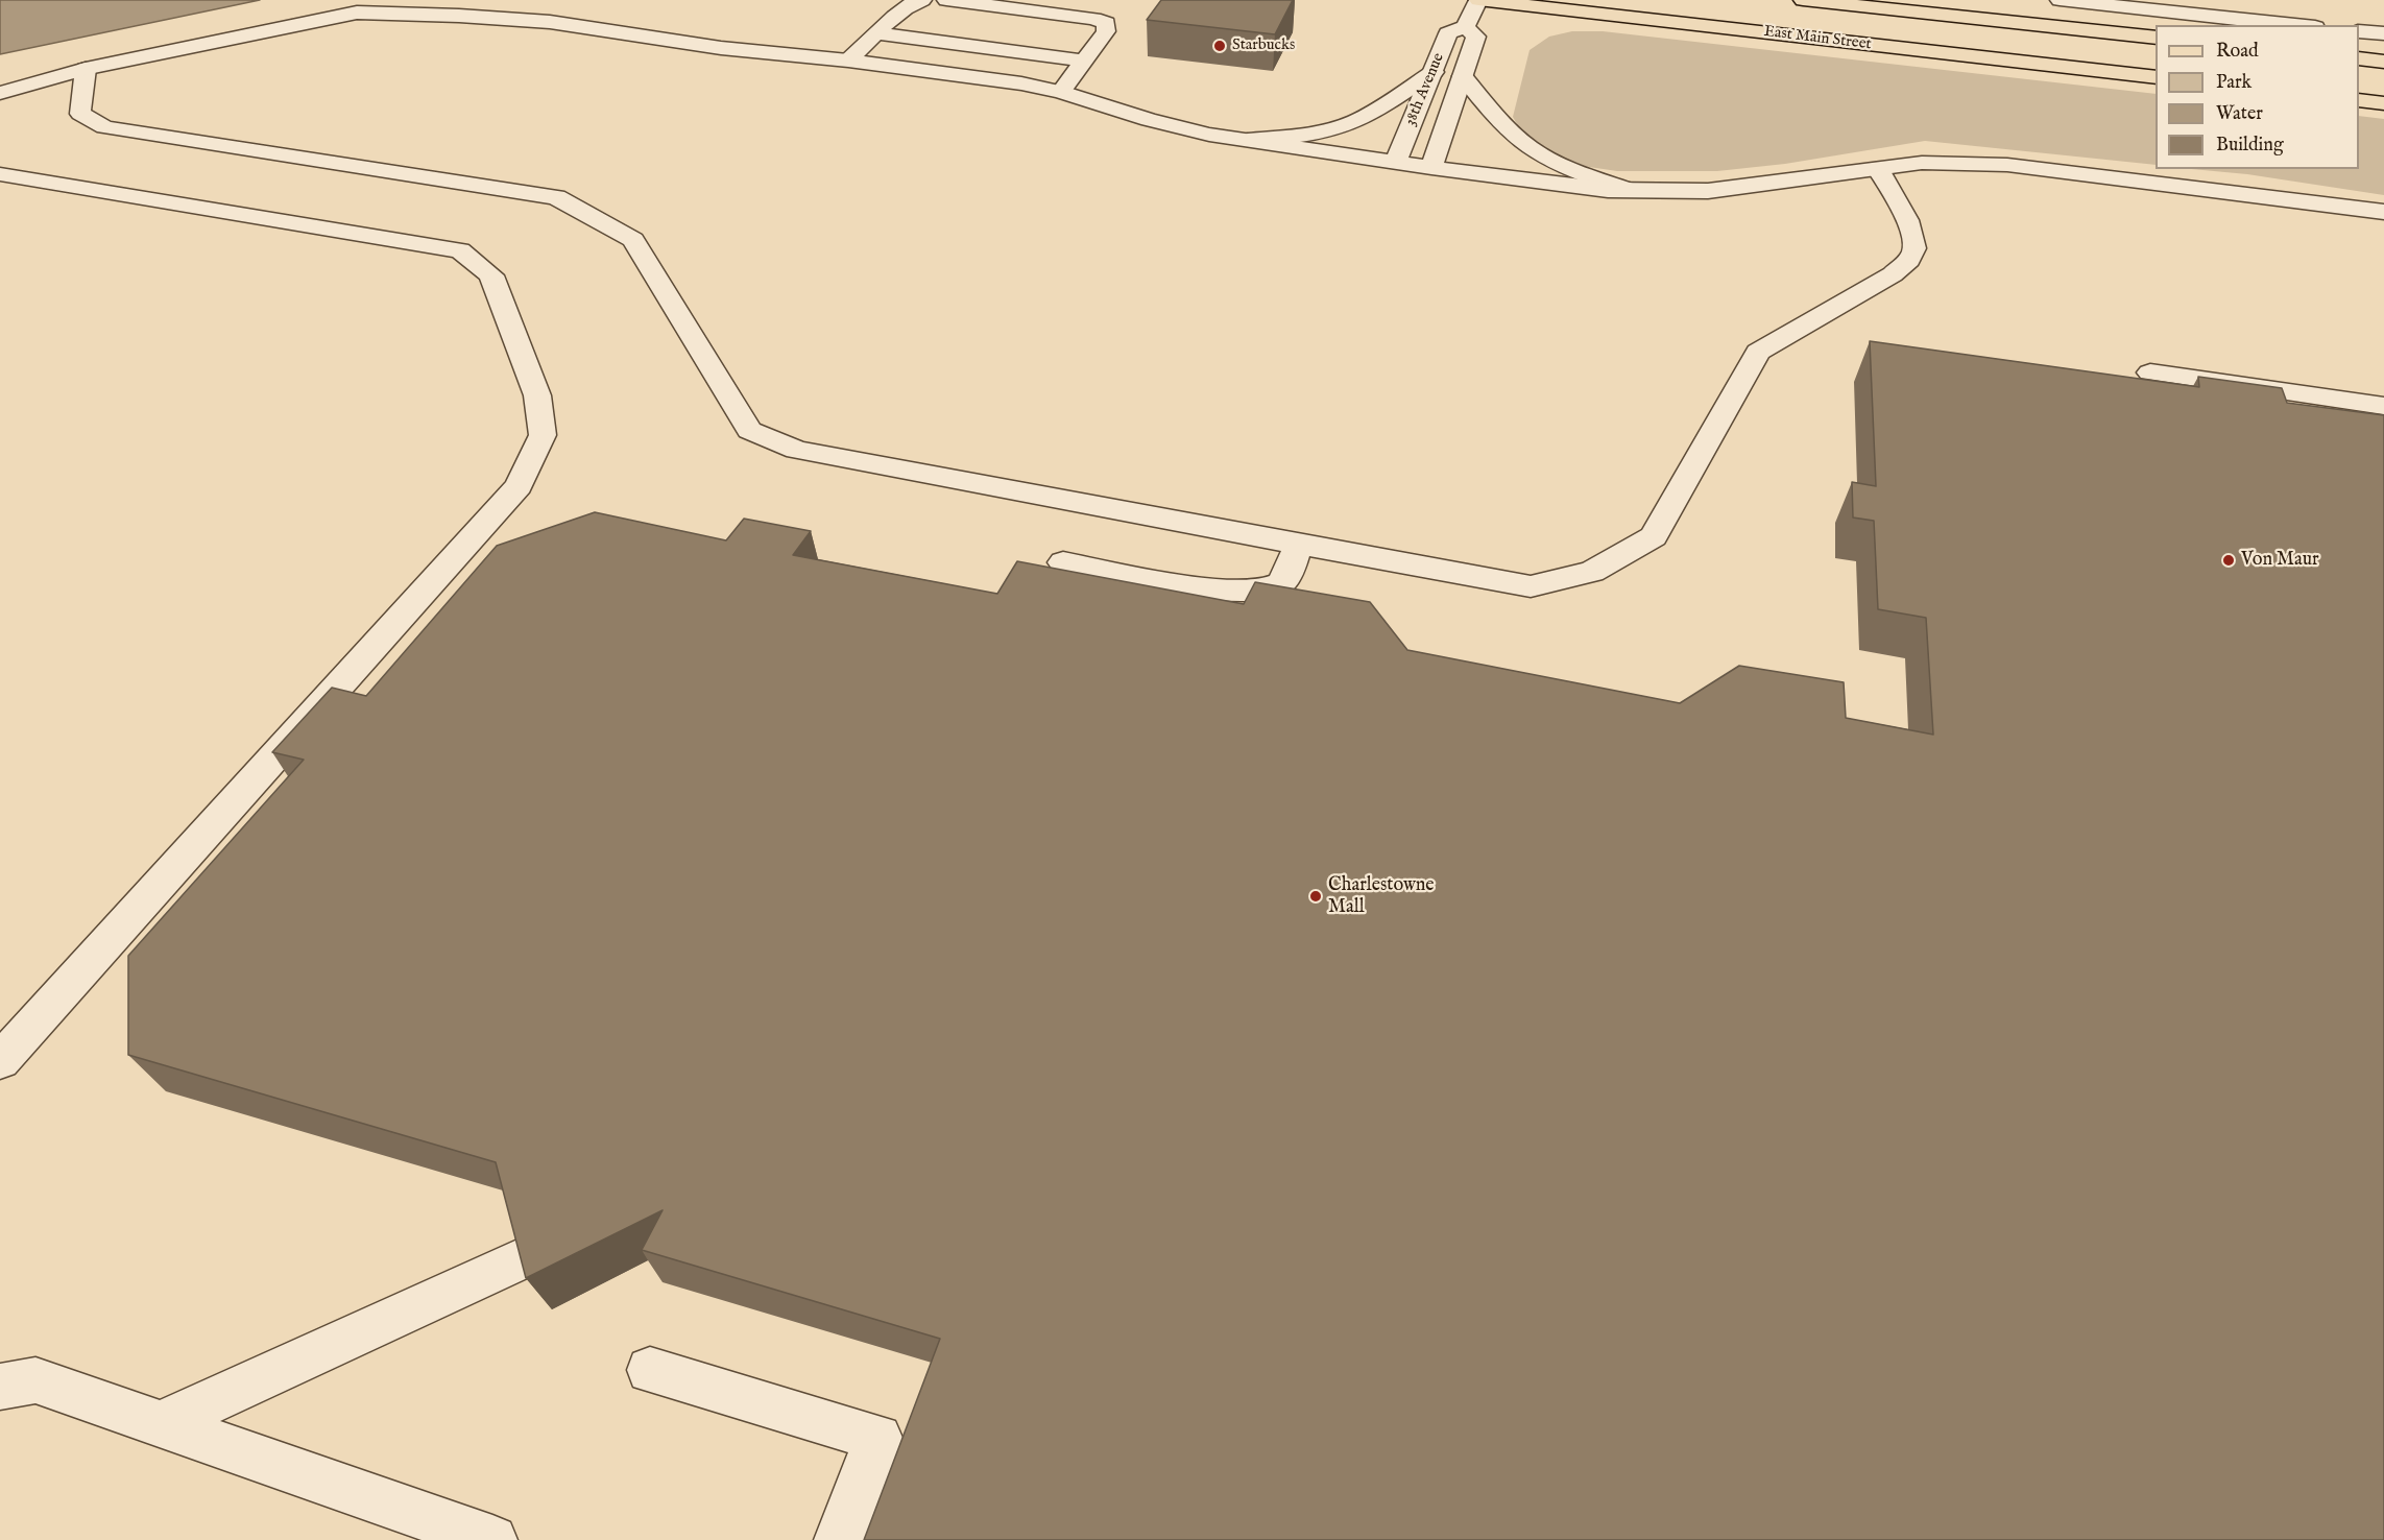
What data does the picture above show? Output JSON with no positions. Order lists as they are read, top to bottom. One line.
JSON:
{"streets":{"main road":["East Main Street"],"street":["38th Avenue"]},"crossings":[["East Main Street","38th Avenue"]],"places":["Starbucks","Von Maur","Charlestowne Mall"],"legend":["Road","Park","Water","Building"]}
